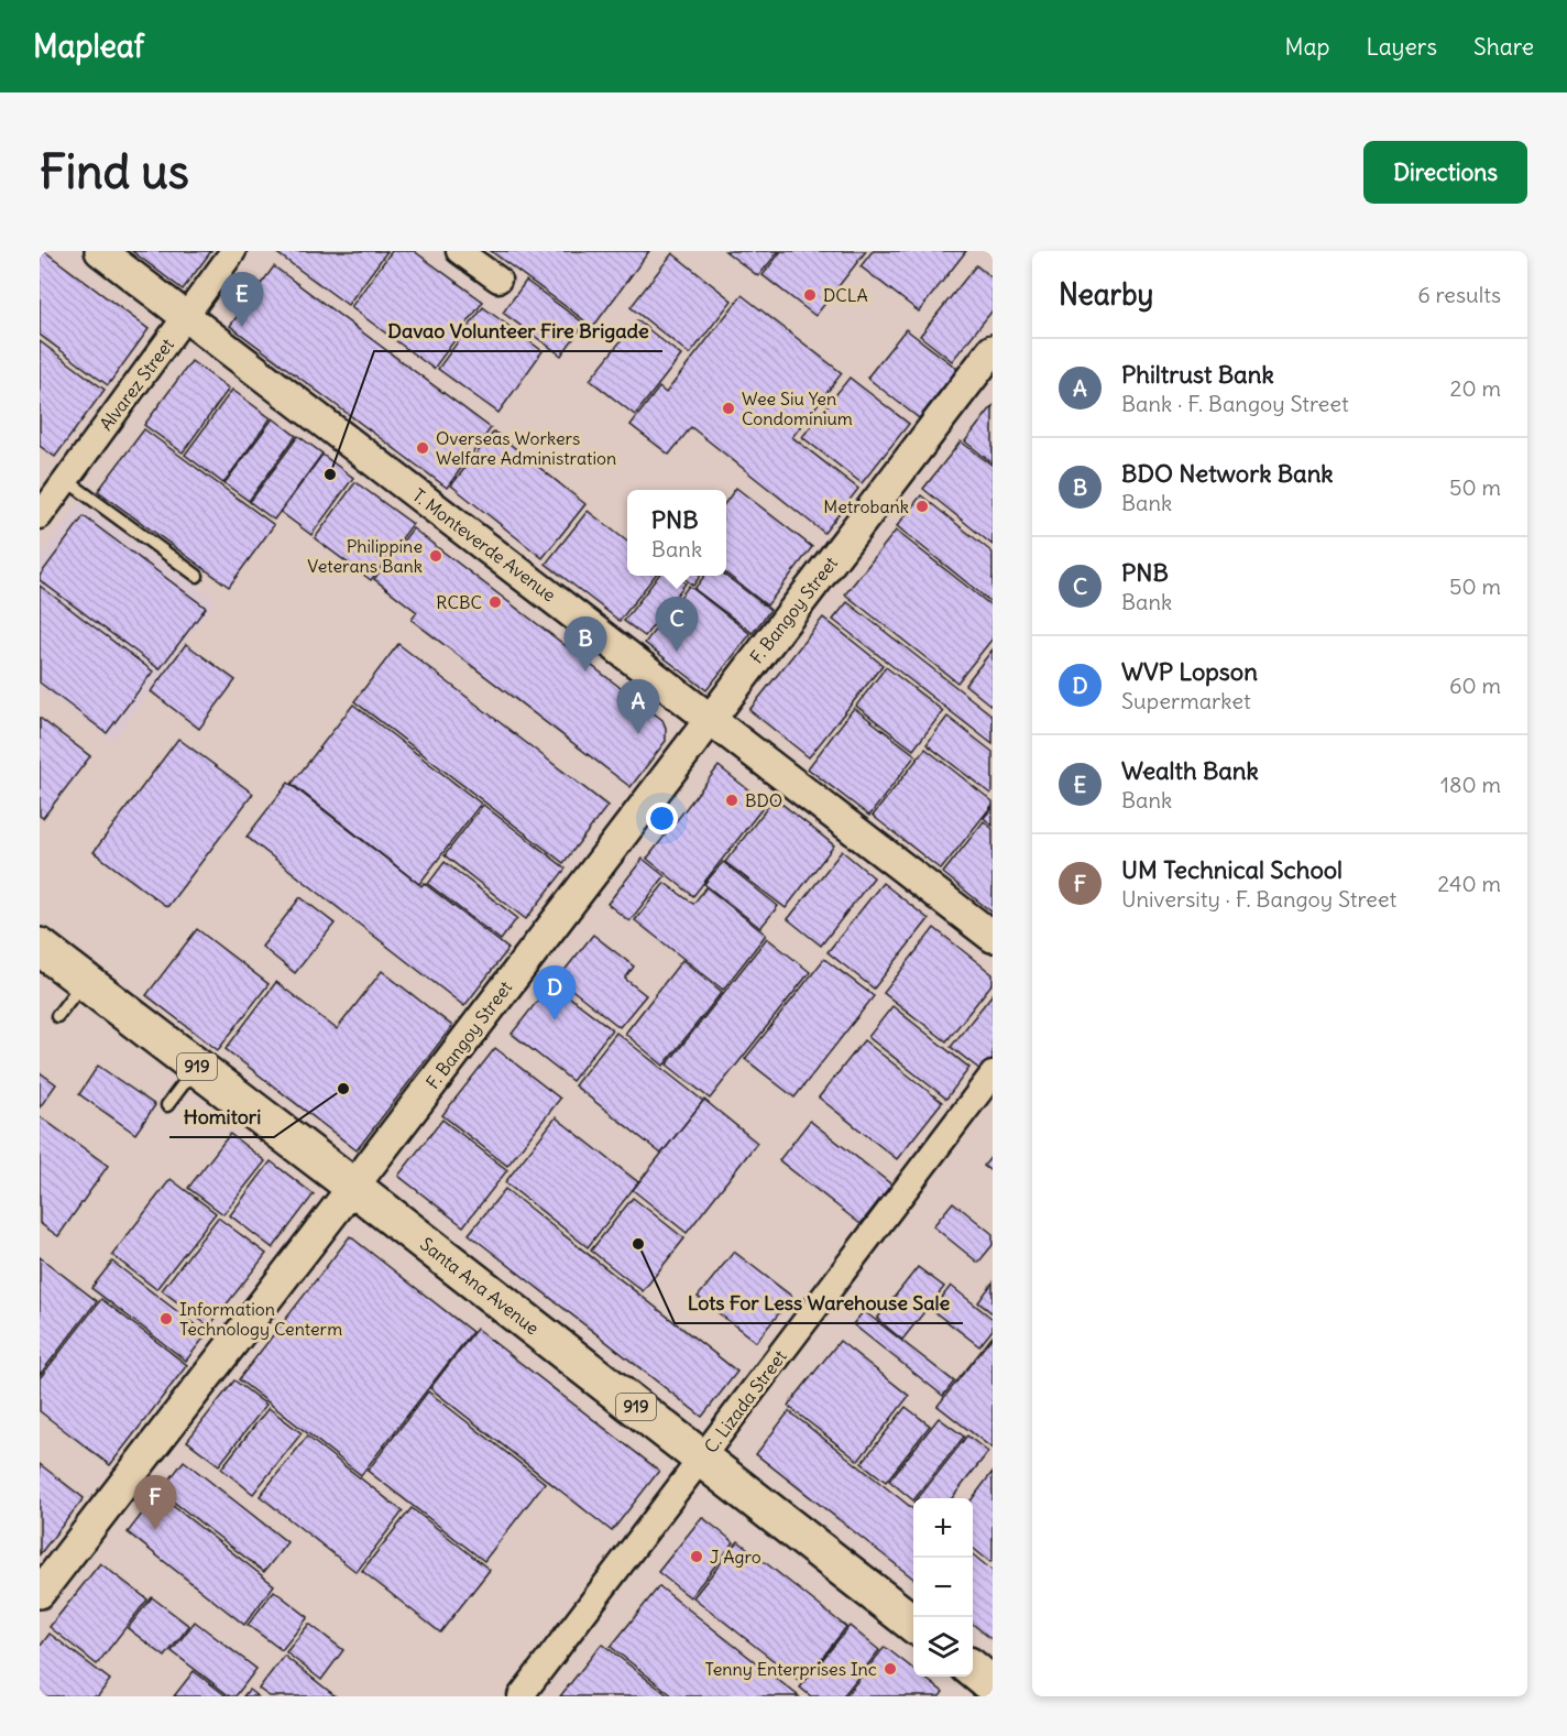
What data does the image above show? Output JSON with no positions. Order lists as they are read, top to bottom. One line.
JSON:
{"streets":{"main road":["919","Santa Ana Avenue"],"street":["Alvarez Street","T. Monteverde Avenue","F. Bangoy Street","C. Lizada Street"]},"crossings":[["Alvarez Street","T. Monteverde Avenue"],["T. Monteverde Avenue","F. Bangoy Street"],["F. Bangoy Street","Santa Ana Avenue"],["Santa Ana Avenue","C. Lizada Street"]],"places":["DCLA","Wee Siu Yen Condominium","Overseas Workers Welfare Administration","Davao Volunteer Fire Brigade","Metrobank","Philippine Veterans Bank","RCBC","BDO","Homitori","Lots For Less Warehouse Sale","Information Technology Centerm","J Agro","Tenny Enterprises Inc"],"page":{"header":"Mapleaf","nav":["Map","Layers","Share"],"buttons":"Directions","title":"Find us","heading":["Nearby","6 results"],"pins":["E","C","B","A","D","F"],"list":[{"mark":"A","name":"Philtrust Bank","note":"Bank · F. Bangoy Street","value":"20 m"},{"mark":"B","name":"BDO Network Bank","note":"Bank","value":"50 m"},{"mark":"C","name":"PNB","note":"Bank","value":"50 m"},{"mark":"D","name":"WVP Lopson","note":"Supermarket","value":"60 m"},{"mark":"E","name":"Wealth Bank","note":"Bank","value":"180 m"},{"mark":"F","name":"UM Technical School","note":"University · F. Bangoy Street","value":"240 m"}],"popup":["PNB","Bank"],"map_buttons":["+","−"]}}
